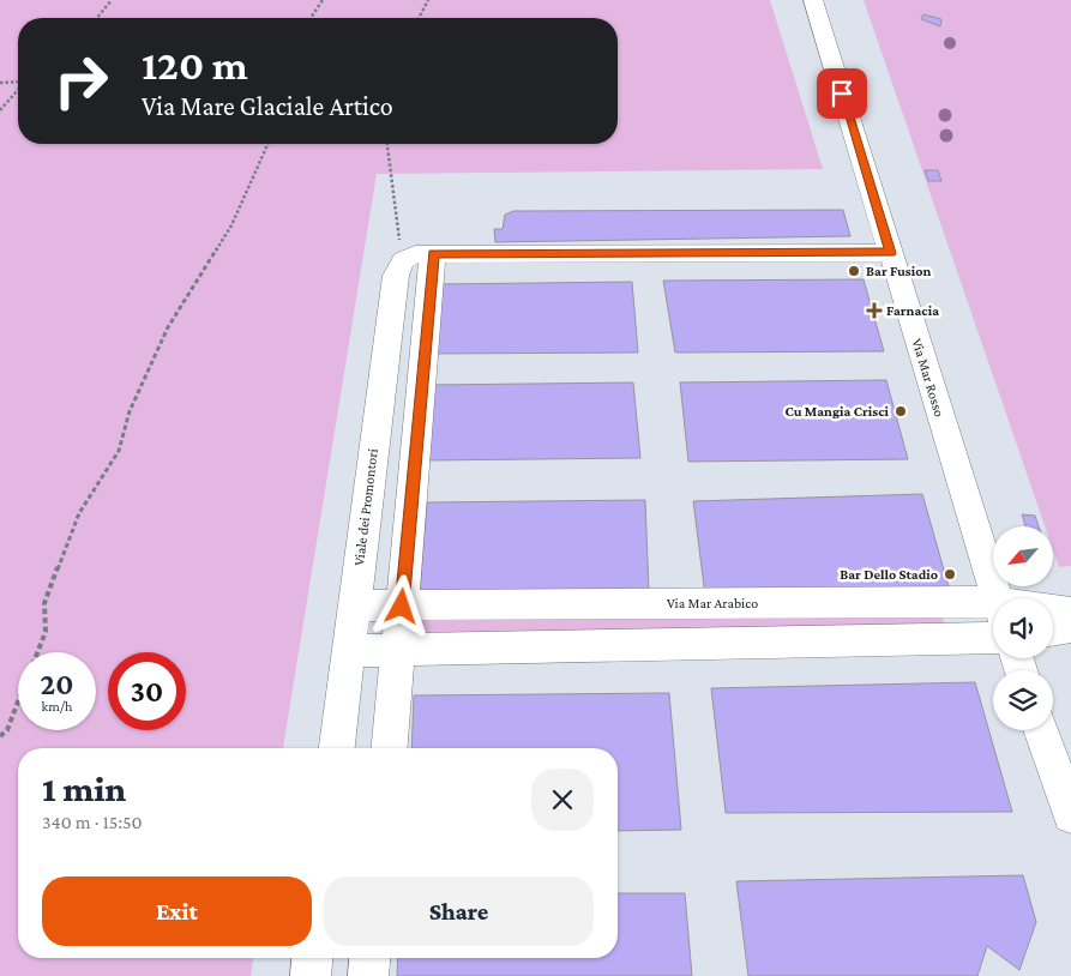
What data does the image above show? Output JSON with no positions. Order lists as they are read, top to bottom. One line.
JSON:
{"streets":{"street":["Via Mar Rosso","Viale dei Promontori","Via Mar Arabico"]},"crossings":[["Viale dei Promontori","Via Mar Arabico"]],"places":{"other":["Bar Fusion","Cu Mangia Crisci","Bar Dello Stadio"],"health":["Farnacia"]},"north":"bottom left","page":{"turn":["120 m","Via Mare Glaciale Artico"],"speed":"20 km/h","limit":"30","heading":["1 min","340 m · 15:50"],"buttons":["Exit","Share"]}}
